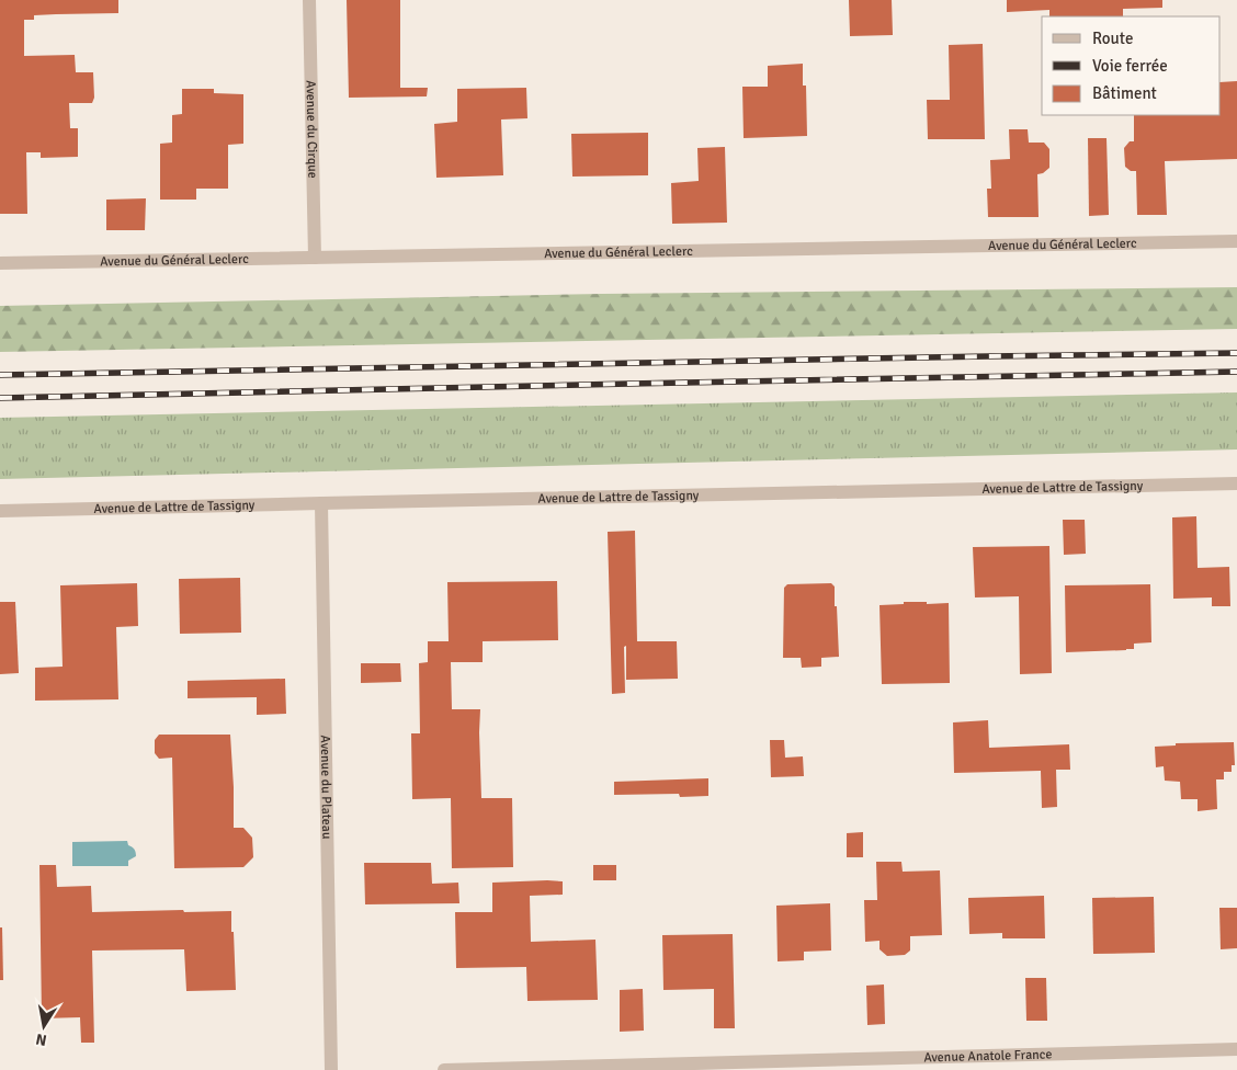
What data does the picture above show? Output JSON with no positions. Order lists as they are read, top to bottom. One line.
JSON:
{"streets":{"street":["Avenue du Cirque","Avenue du Général Leclerc","Avenue de Lattre de Tassigny","Avenue du Plateau","Avenue Anatole France"]},"crossings":[["Avenue du Cirque","Avenue du Général Leclerc"],["Avenue de Lattre de Tassigny","Avenue du Plateau"]],"legend":["Route","Voie ferrée","Bâtiment"],"north":"bottom"}
